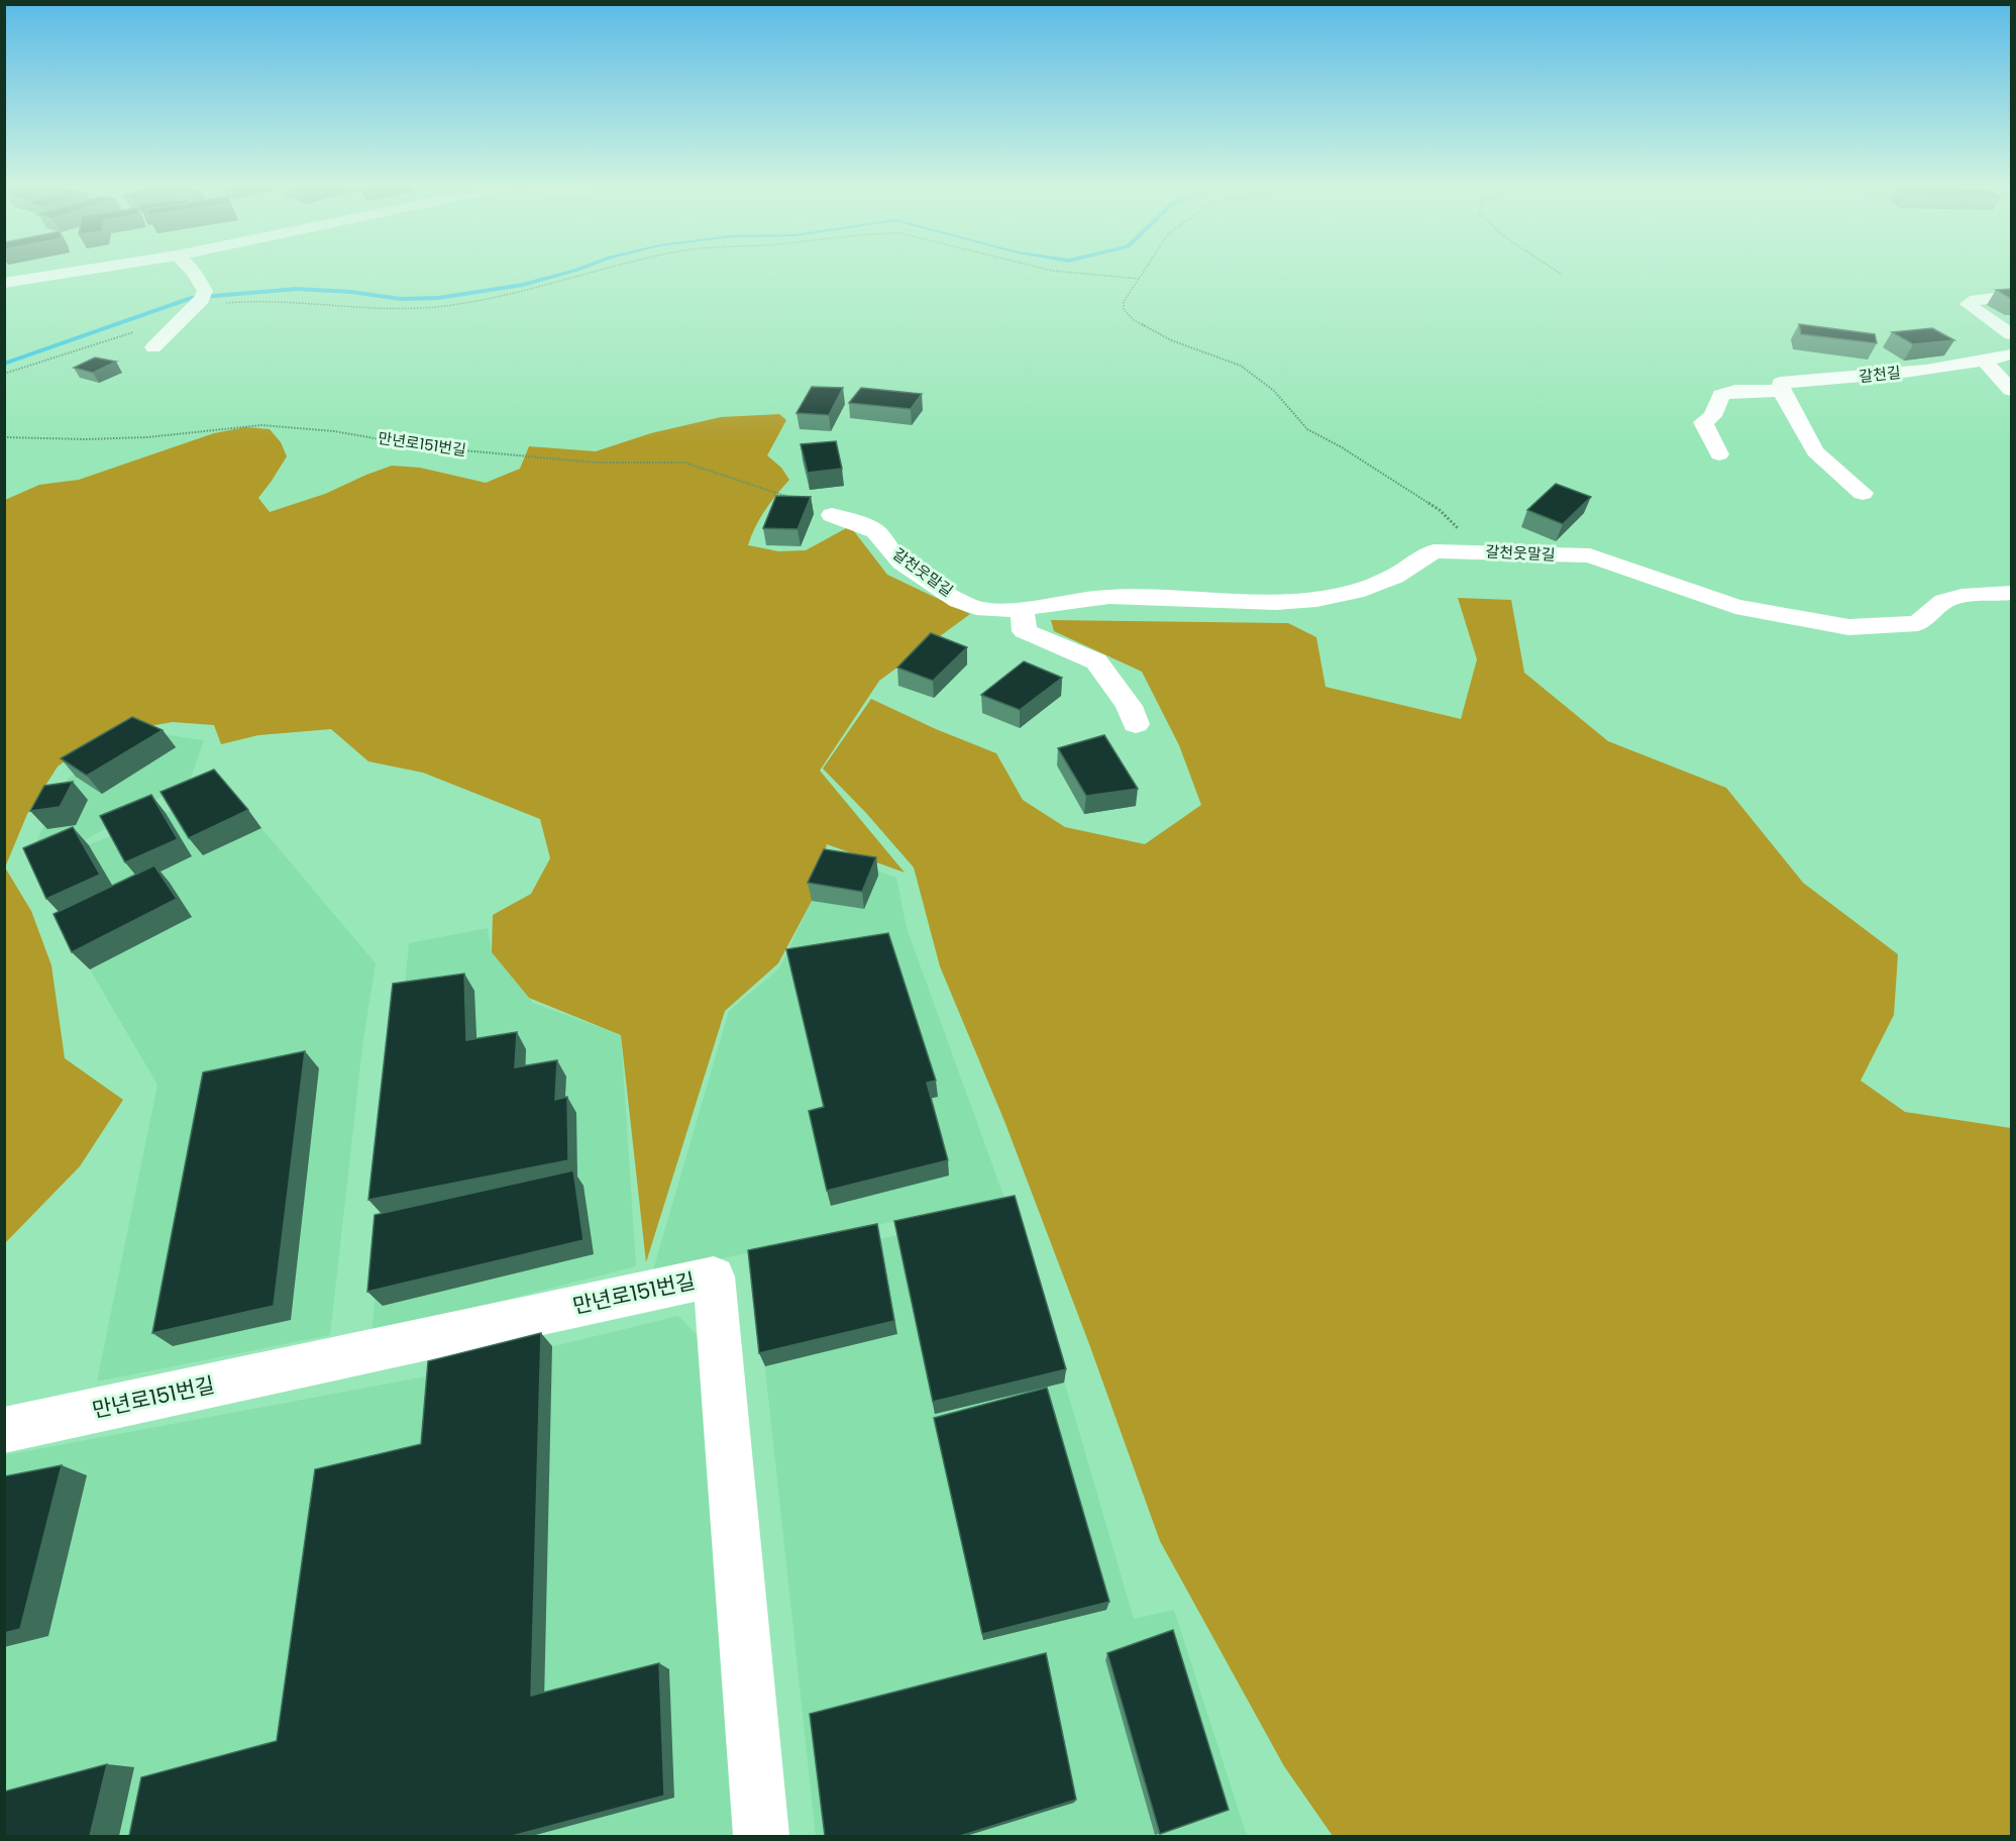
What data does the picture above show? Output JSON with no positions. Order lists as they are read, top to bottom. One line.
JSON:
{"streets":{"street":["갈천길","만년로151번길","갈천웃말길"]},"crossings":[["만년로151번길","갈천웃말길"]]}
